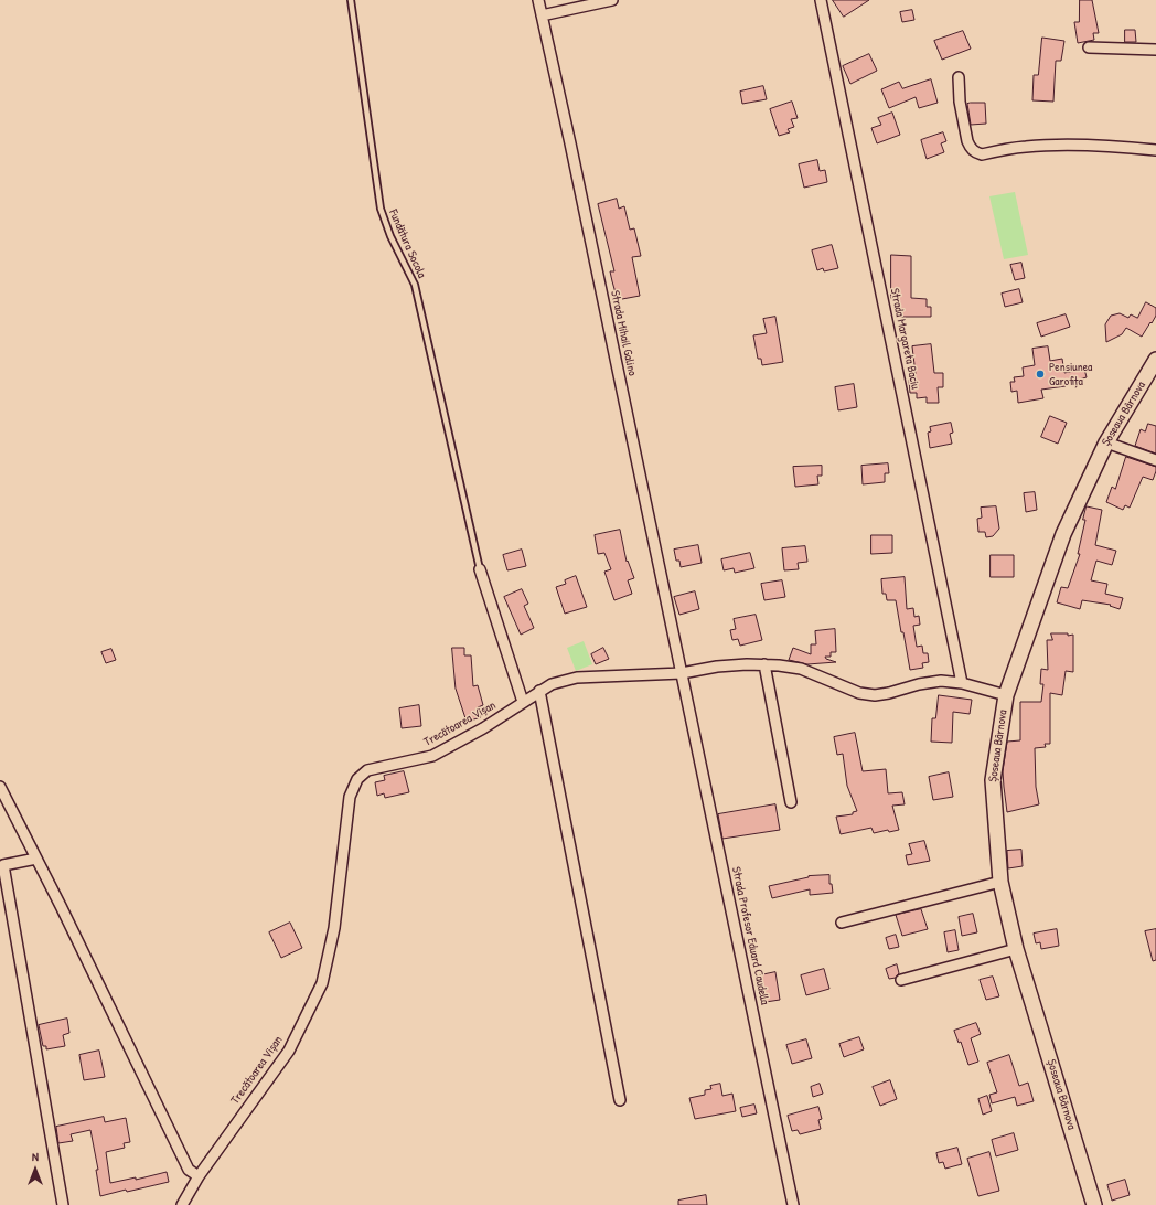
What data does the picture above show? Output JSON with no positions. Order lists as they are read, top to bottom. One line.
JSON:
{"streets":{"main road":["Șoseaua Bârnova"],"street":["Strada Mihail Galino","Strada Margareta Baciu","Trecătoarea Vișan","Strada Profesor Eduard Caudella"],"lane":["Fundătura Socola"]},"crossings":[["Strada Mihail Galino","Trecătoarea Vișan"],["Strada Mihail Galino","Strada Profesor Eduard Caudella"],["Strada Margareta Baciu","Trecătoarea Vișan"],["Șoseaua Bârnova","Trecătoarea Vișan"],["Trecătoarea Vișan","Strada Profesor Eduard Caudella"]],"places":["Pensiunea Garofița"],"north":"top"}
